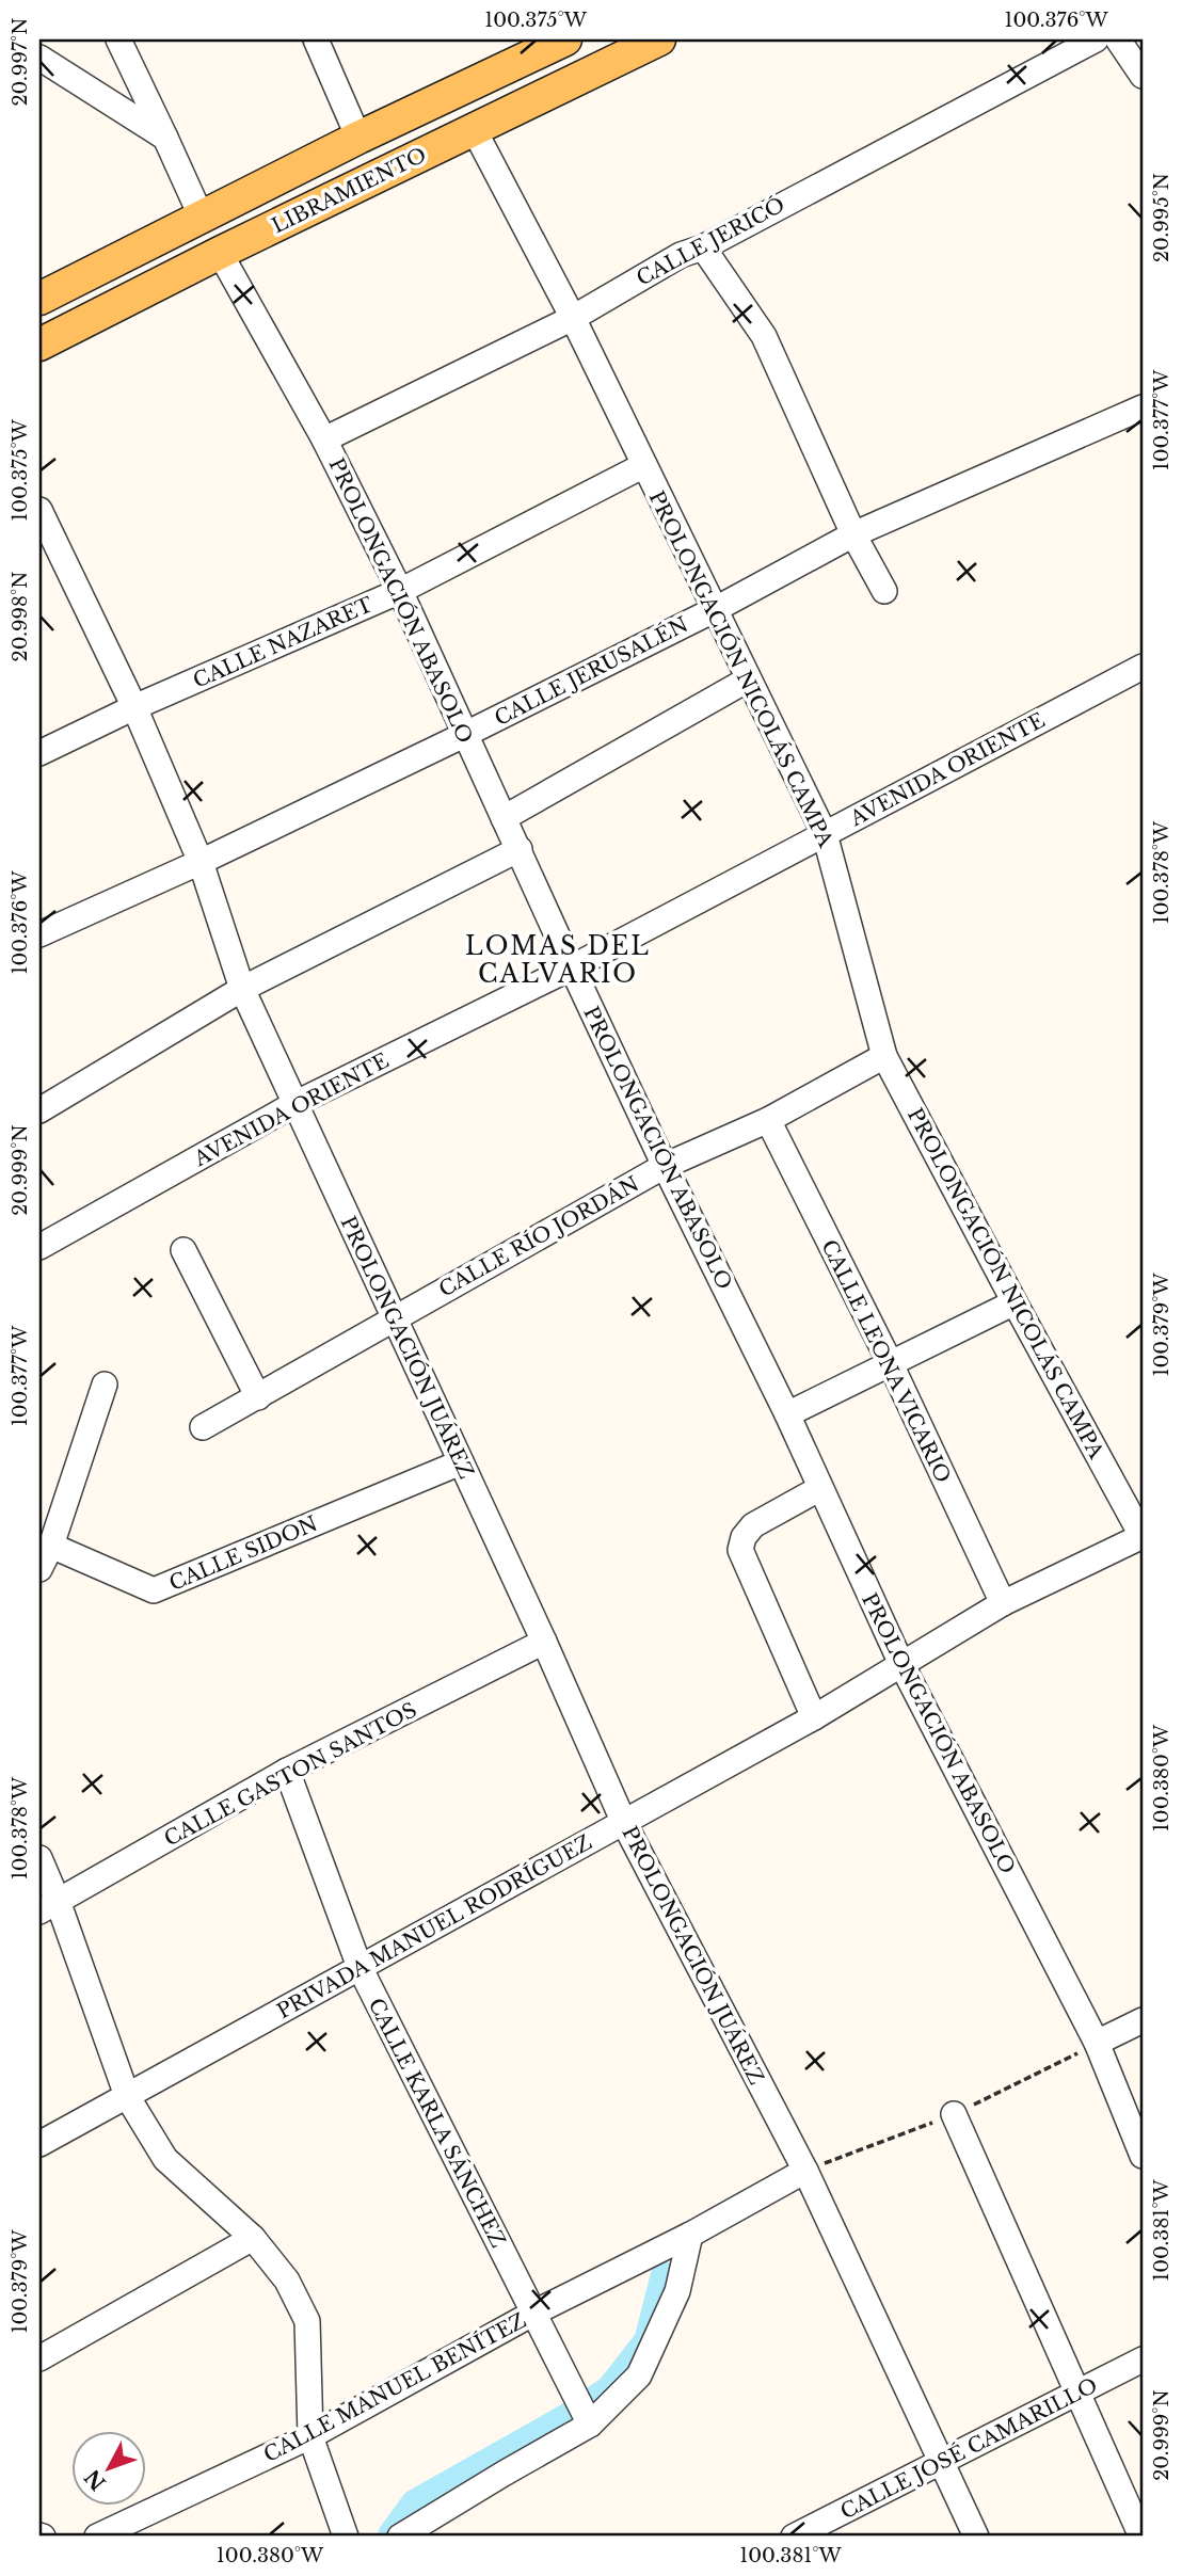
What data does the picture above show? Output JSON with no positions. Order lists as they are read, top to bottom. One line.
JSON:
{"streets":{"main road":["LIBRAMIENTO"],"street":["CALLE JERICÓ","PROLONGACIÓN ABASOLO","CALLE NAZARET","PROLONGACIÓN NICOLÁS CAMPA","CALLE JERUSALÉN","AVENIDA ORIENTE","CALLE RÍO JORDÁN","PROLONGACIÓN JUÁREZ","CALLE LEONA VICARIO","CALLE SIDON","CALLE GASTON SANTOS","PRIVADA MANUEL RODRÍGUEZ","CALLE KARLA SÁNCHEZ","CALLE MANUEL BENÍTEZ","CALLE JOSÉ CAMARILLO"]},"crossings":[["LIBRAMIENTO","PROLONGACIÓN ABASOLO"],["LIBRAMIENTO","PROLONGACIÓN NICOLÁS CAMPA"],["CALLE JERICÓ","PROLONGACIÓN ABASOLO"],["CALLE JERICÓ","PROLONGACIÓN NICOLÁS CAMPA"],["PROLONGACIÓN ABASOLO","CALLE NAZARET"],["PROLONGACIÓN ABASOLO","CALLE JERUSALÉN"],["PROLONGACIÓN ABASOLO","AVENIDA ORIENTE"],["PROLONGACIÓN ABASOLO","CALLE RÍO JORDÁN"],["PROLONGACIÓN ABASOLO","PRIVADA MANUEL RODRÍGUEZ"],["CALLE NAZARET","PROLONGACIÓN NICOLÁS CAMPA"],["CALLE NAZARET","PROLONGACIÓN JUÁREZ"],["PROLONGACIÓN NICOLÁS CAMPA","CALLE JERUSALÉN"],["PROLONGACIÓN NICOLÁS CAMPA","AVENIDA ORIENTE"],["PROLONGACIÓN NICOLÁS CAMPA","CALLE RÍO JORDÁN"],["PROLONGACIÓN NICOLÁS CAMPA","PRIVADA MANUEL RODRÍGUEZ"],["CALLE JERUSALÉN","PROLONGACIÓN JUÁREZ"],["AVENIDA ORIENTE","PROLONGACIÓN JUÁREZ"],["CALLE RÍO JORDÁN","PROLONGACIÓN JUÁREZ"],["CALLE RÍO JORDÁN","CALLE LEONA VICARIO"],["PROLONGACIÓN JUÁREZ","CALLE SIDON"],["PROLONGACIÓN JUÁREZ","CALLE GASTON SANTOS"],["PROLONGACIÓN JUÁREZ","PRIVADA MANUEL RODRÍGUEZ"],["PROLONGACIÓN JUÁREZ","CALLE MANUEL BENÍTEZ"],["PROLONGACIÓN JUÁREZ","CALLE JOSÉ CAMARILLO"],["CALLE LEONA VICARIO","PRIVADA MANUEL RODRÍGUEZ"],["CALLE GASTON SANTOS","CALLE KARLA SÁNCHEZ"],["PRIVADA MANUEL RODRÍGUEZ","CALLE KARLA SÁNCHEZ"],["CALLE KARLA SÁNCHEZ","CALLE MANUEL BENÍTEZ"]],"districts":["LOMAS DEL CALVARIO"],"north":"bottom left","coordinates":["100.375°W","100.376°W","20.997°N","20.995°N","100.377°W","20.998°N","100.378°W","20.999°N","100.379°W","100.380°W","100.381°W"]}
